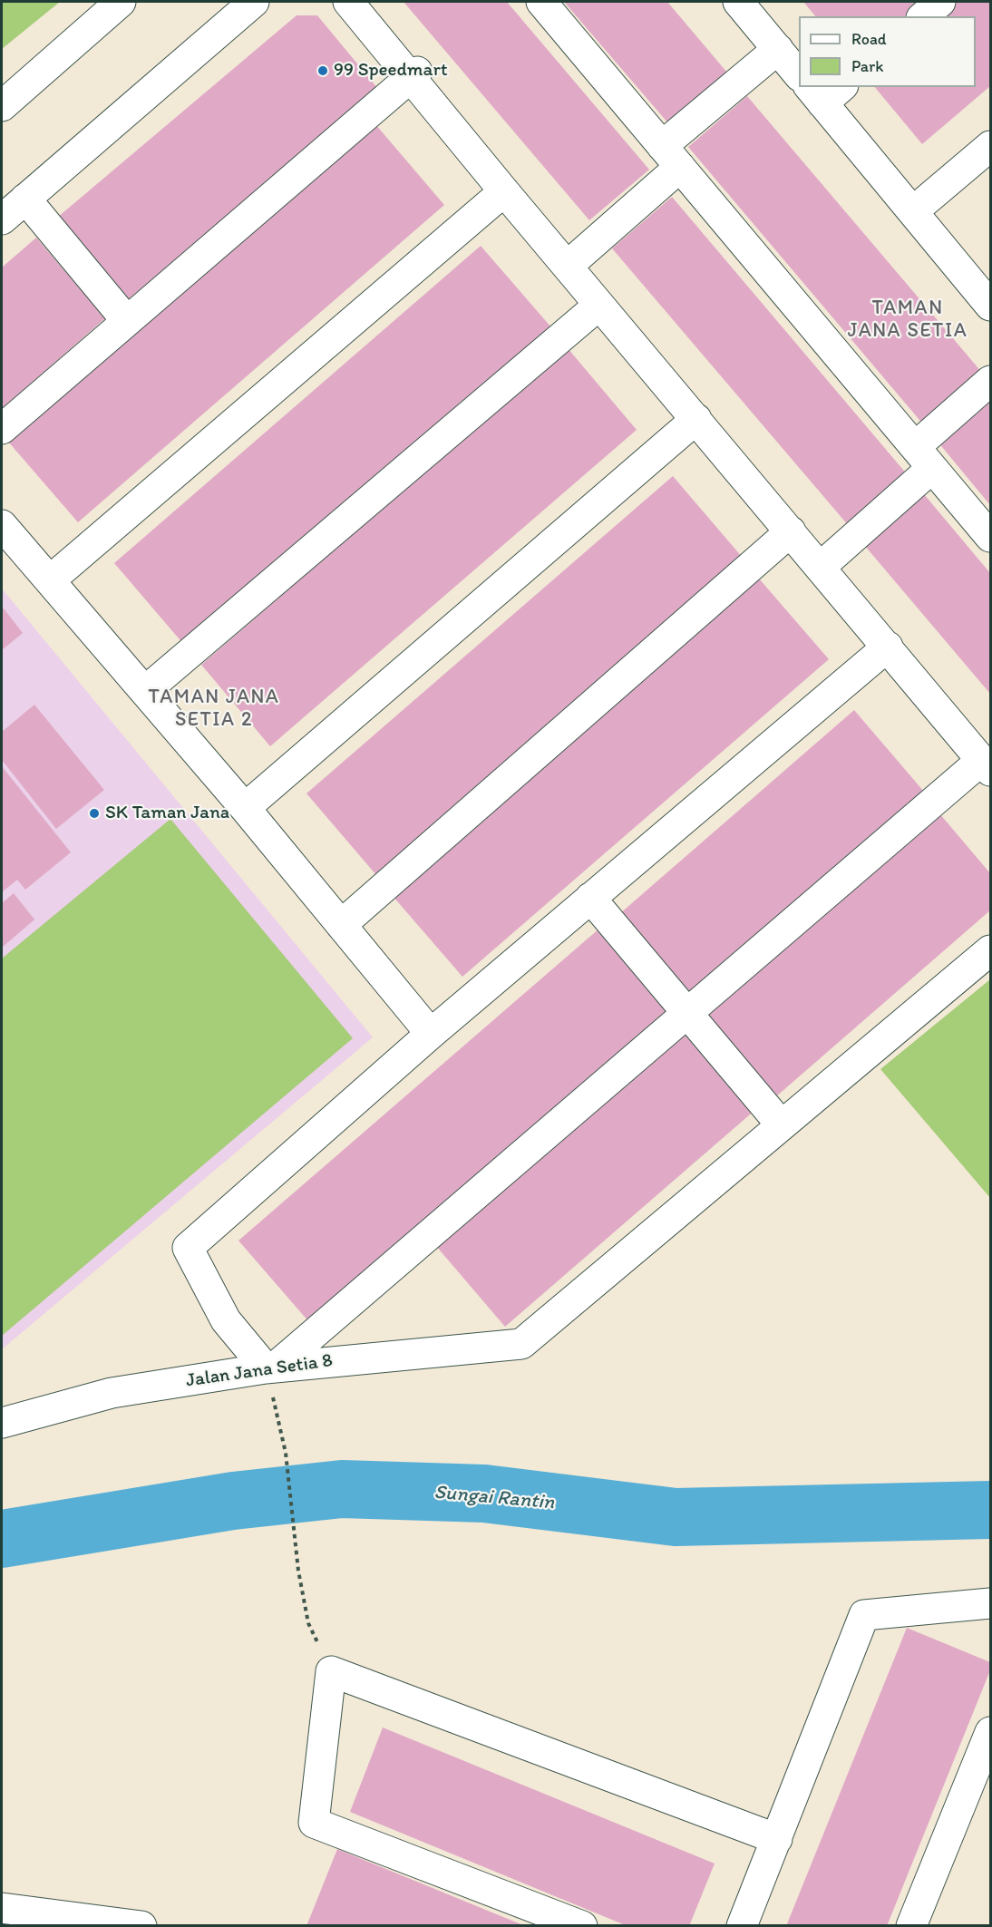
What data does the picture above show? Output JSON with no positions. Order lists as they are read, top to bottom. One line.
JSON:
{"streets":{"street":["Jalan Jana Setia 8"]},"districts":["TAMAN JANA SETIA","TAMAN JANA SETIA 2"],"water":["Sungai Rantin"],"places":["99 Speedmart","SK Taman Jana"],"legend":["Road","Park"]}
